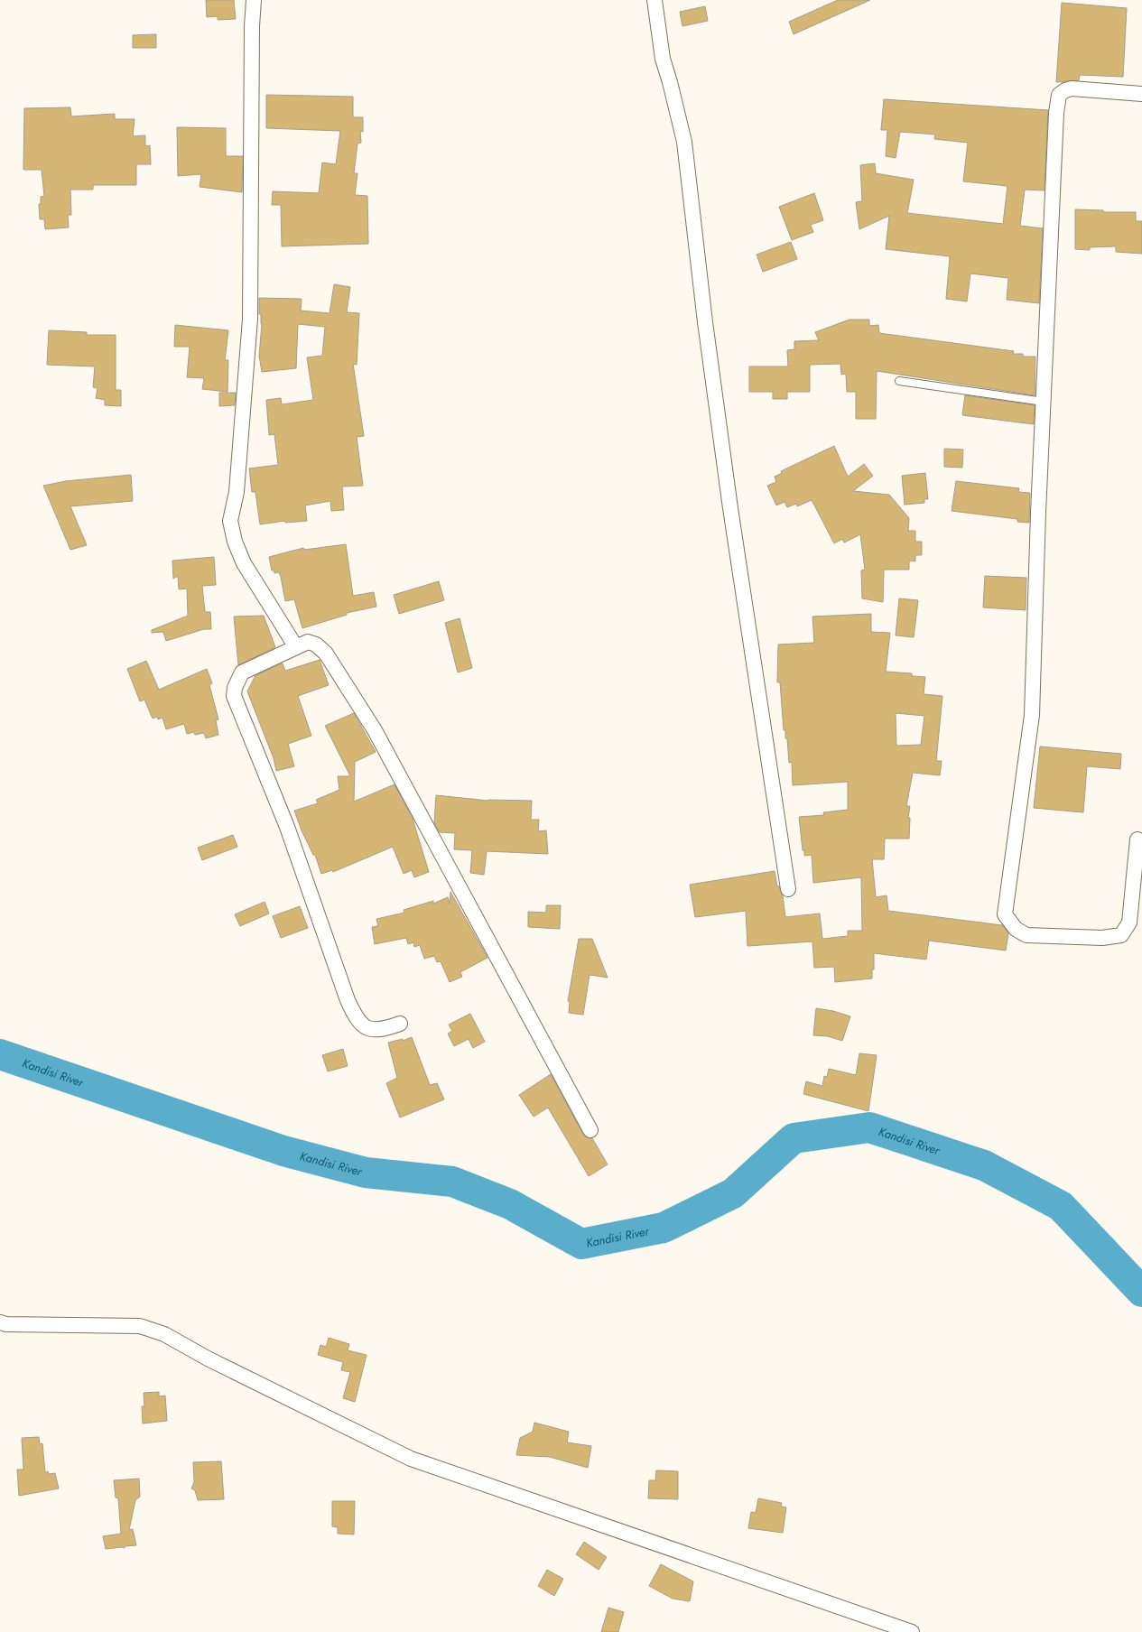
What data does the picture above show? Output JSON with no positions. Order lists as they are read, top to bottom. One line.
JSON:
{"water":["Kandisi River"]}
